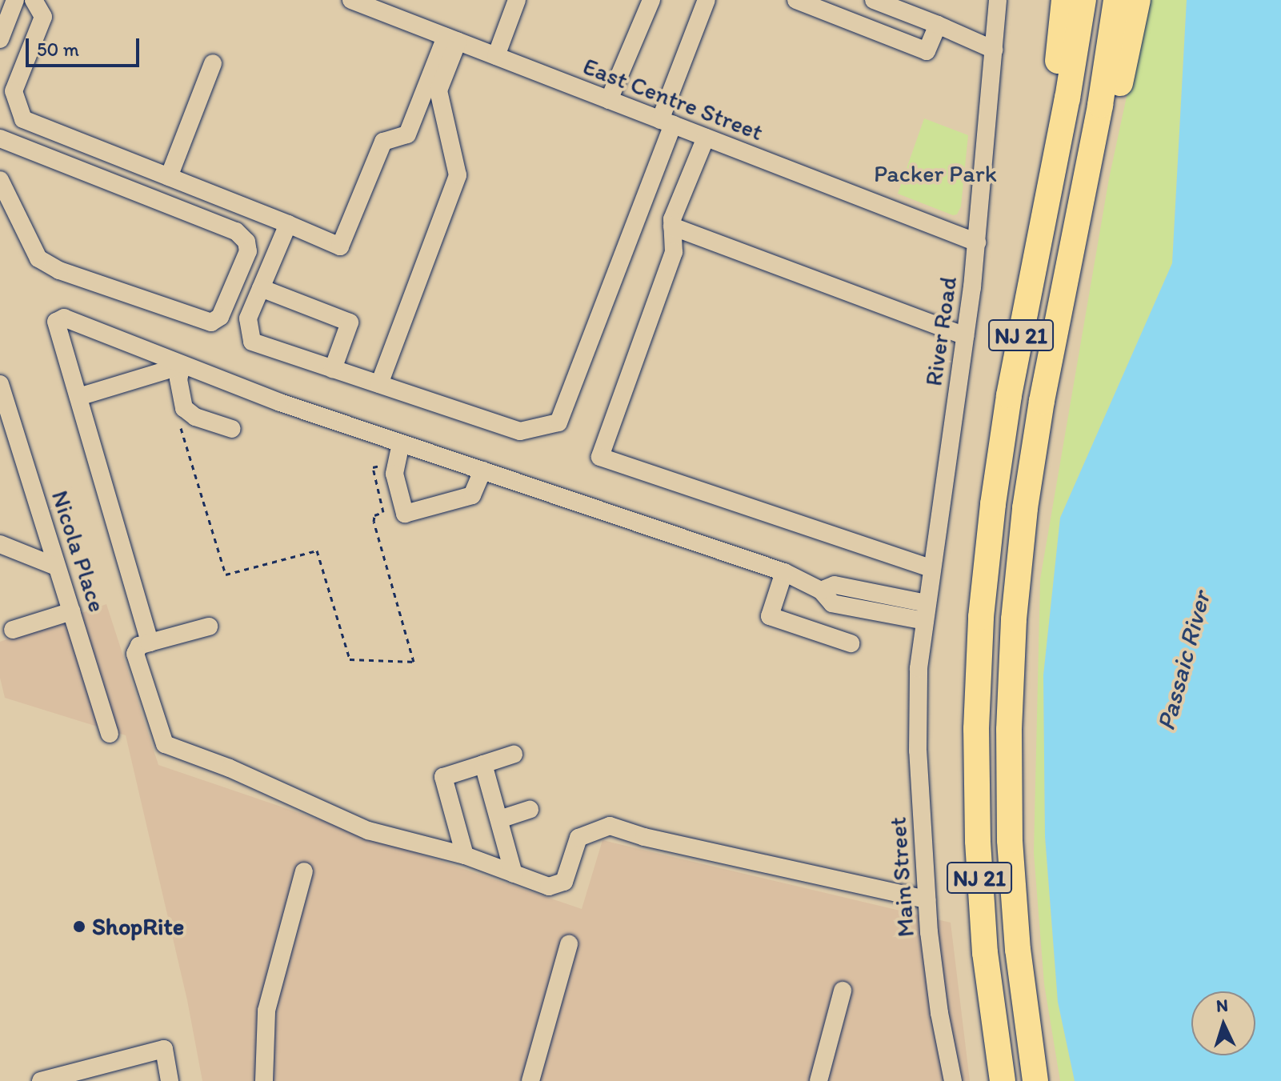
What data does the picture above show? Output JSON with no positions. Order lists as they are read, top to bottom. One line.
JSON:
{"streets":{"highway":["NJ 21"],"street":["East Centre Street","River Road","Nicola Place","Main Street"]},"crossings":[["East Centre Street","River Road"],["River Road","Main Street"]],"water":["Passaic River"],"parks":["Packer Park"],"places":["ShopRite"],"scale_bar":"50 m","north":"top"}
